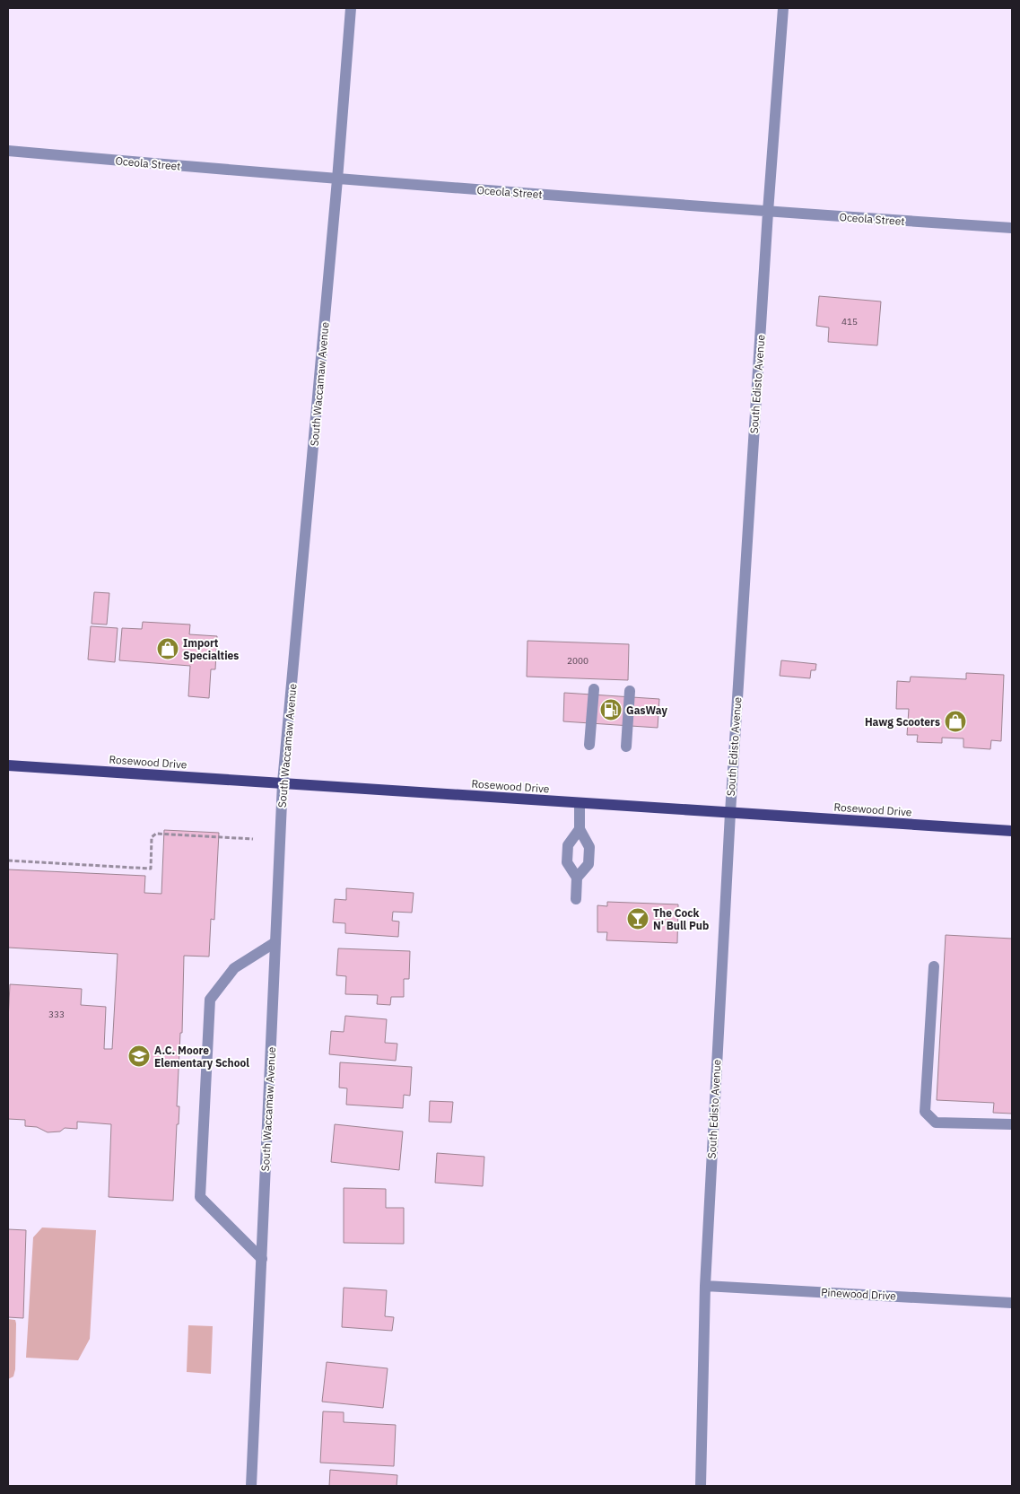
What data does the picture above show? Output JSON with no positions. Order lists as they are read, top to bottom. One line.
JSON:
{"streets":{"main road":["Rosewood Drive"],"street":["Oceola Street","South Waccamaw Avenue","South Edisto Avenue","Pinewood Drive"]},"crossings":[["Oceola Street","South Waccamaw Avenue"],["Oceola Street","South Edisto Avenue"],["South Waccamaw Avenue","Rosewood Drive"],["South Edisto Avenue","Rosewood Drive"],["South Edisto Avenue","Pinewood Drive"]],"places":{"shop":["Import Specialties","Hawg Scooters"],"fuel station":["GasWay"],"bar":["The Cock N' Bull Pub"],"school or university":["A.C. Moore Elementary School"]},"house_numbers":["415","2000","333"]}
